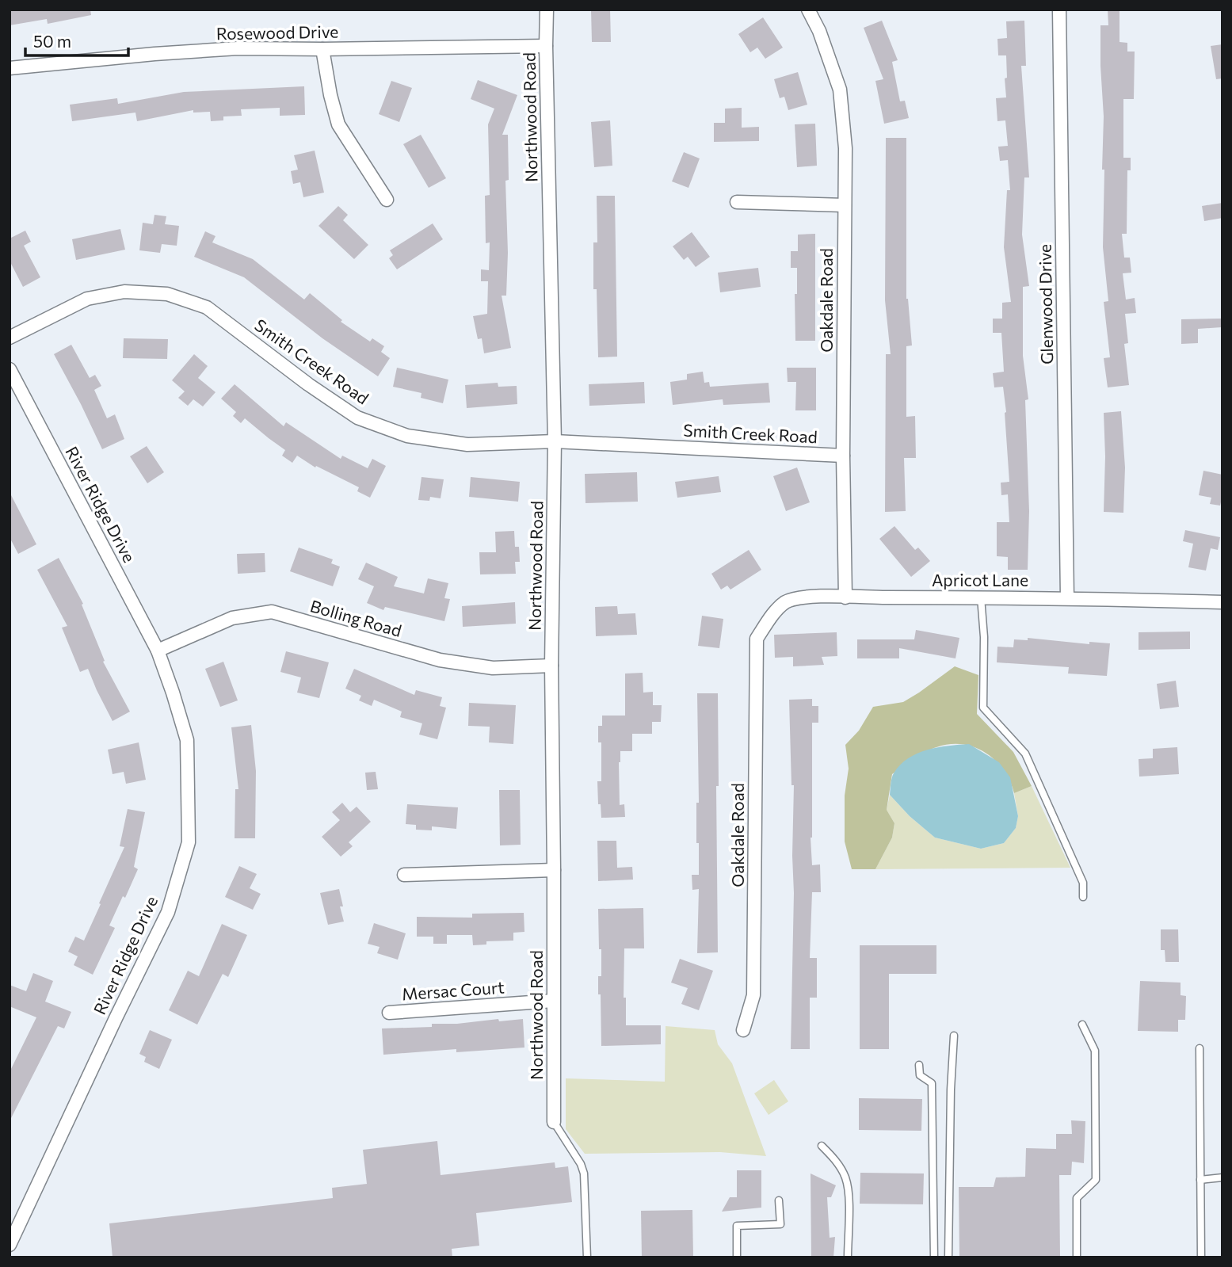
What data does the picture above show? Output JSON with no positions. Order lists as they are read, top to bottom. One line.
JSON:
{"streets":{"street":["Rosewood Drive","Northwood Road","Oakdale Road","Glenwood Drive","Smith Creek Road","River Ridge Drive","Apricot Lane","Bolling Road","Mersac Court"]},"crossings":[["Rosewood Drive","Northwood Road"],["Northwood Road","Smith Creek Road"],["Northwood Road","Bolling Road"],["Northwood Road","Mersac Court"],["Oakdale Road","Smith Creek Road"],["Oakdale Road","Apricot Lane"],["Glenwood Drive","Apricot Lane"],["River Ridge Drive","Bolling Road"]],"scale_bar":"50 m"}
